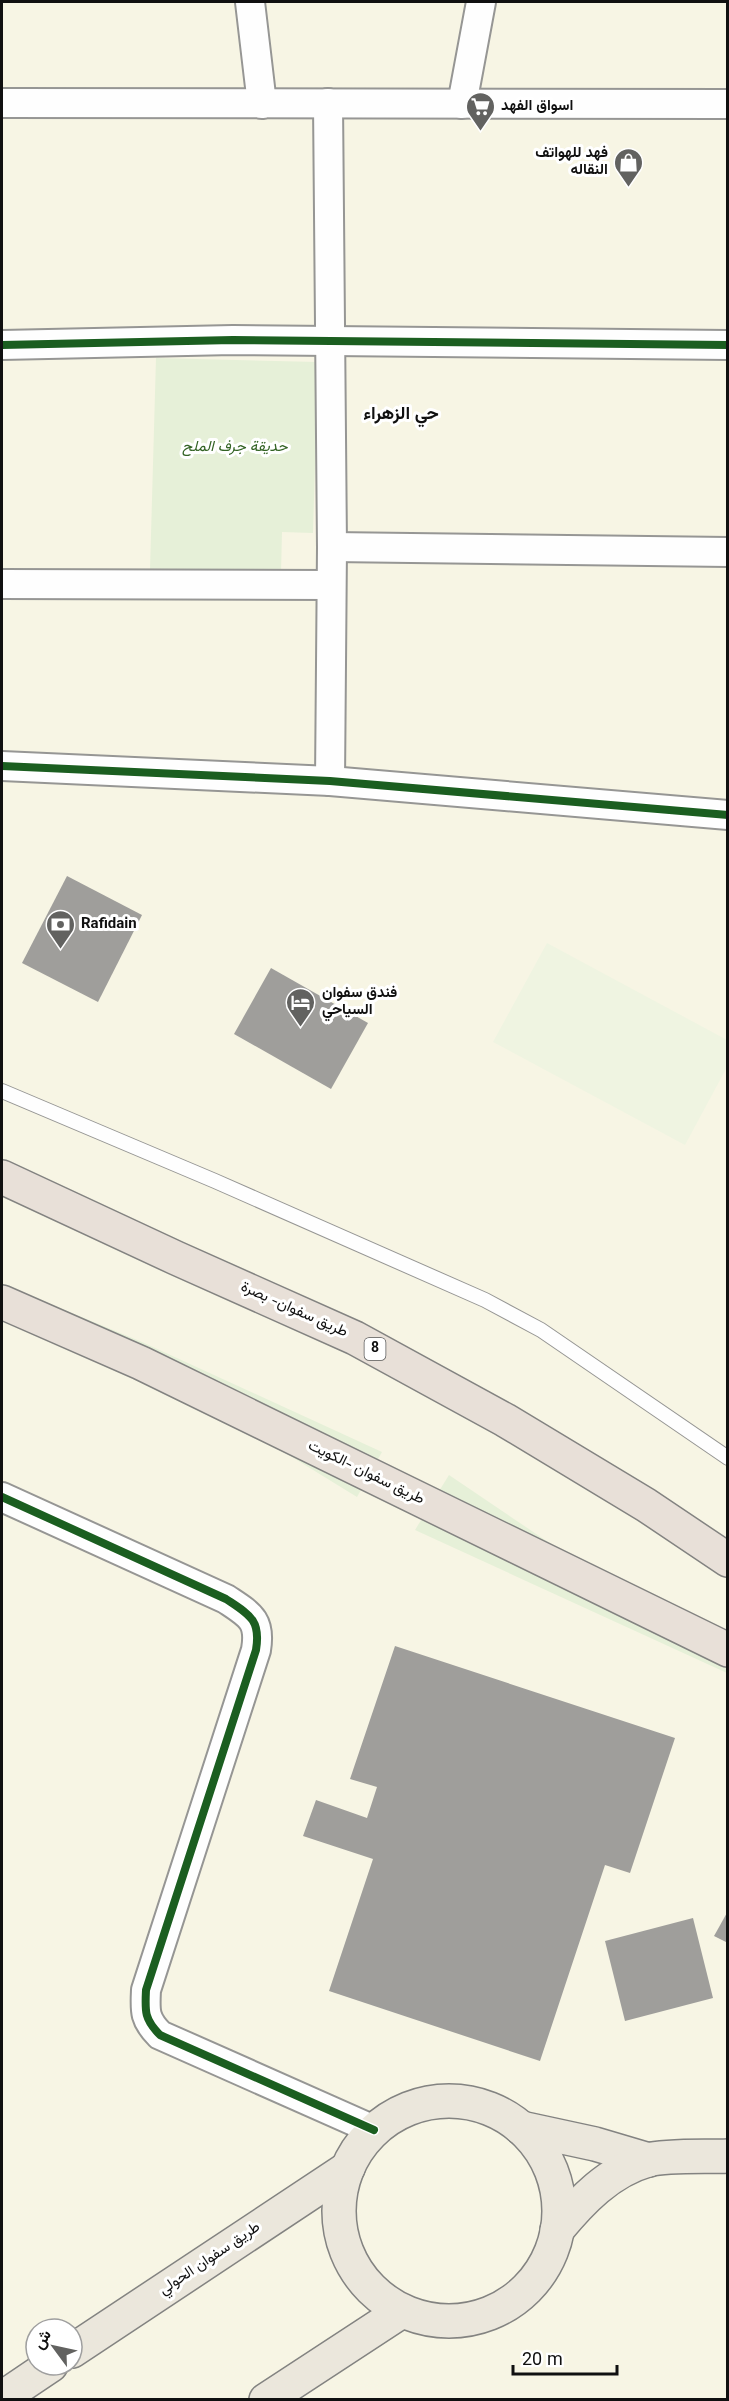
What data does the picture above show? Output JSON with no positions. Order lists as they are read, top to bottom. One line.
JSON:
{"streets":{"highway":["طريق سفوان- بصرة","8","طريق سفوان -الكويت"],"main road":["طريق سفوان الحولي"]},"districts":["حي الزهراء"],"parks":["حديقة جرف الملح"],"places":{"supermarket":["اسواق الفهد"],"shop":["فهد للهواتف النقاله"],"bank":["Rafidain"],"hotel":["فندق سفوان السياحي"]},"scale_bar":"20 m","north":"top left"}
